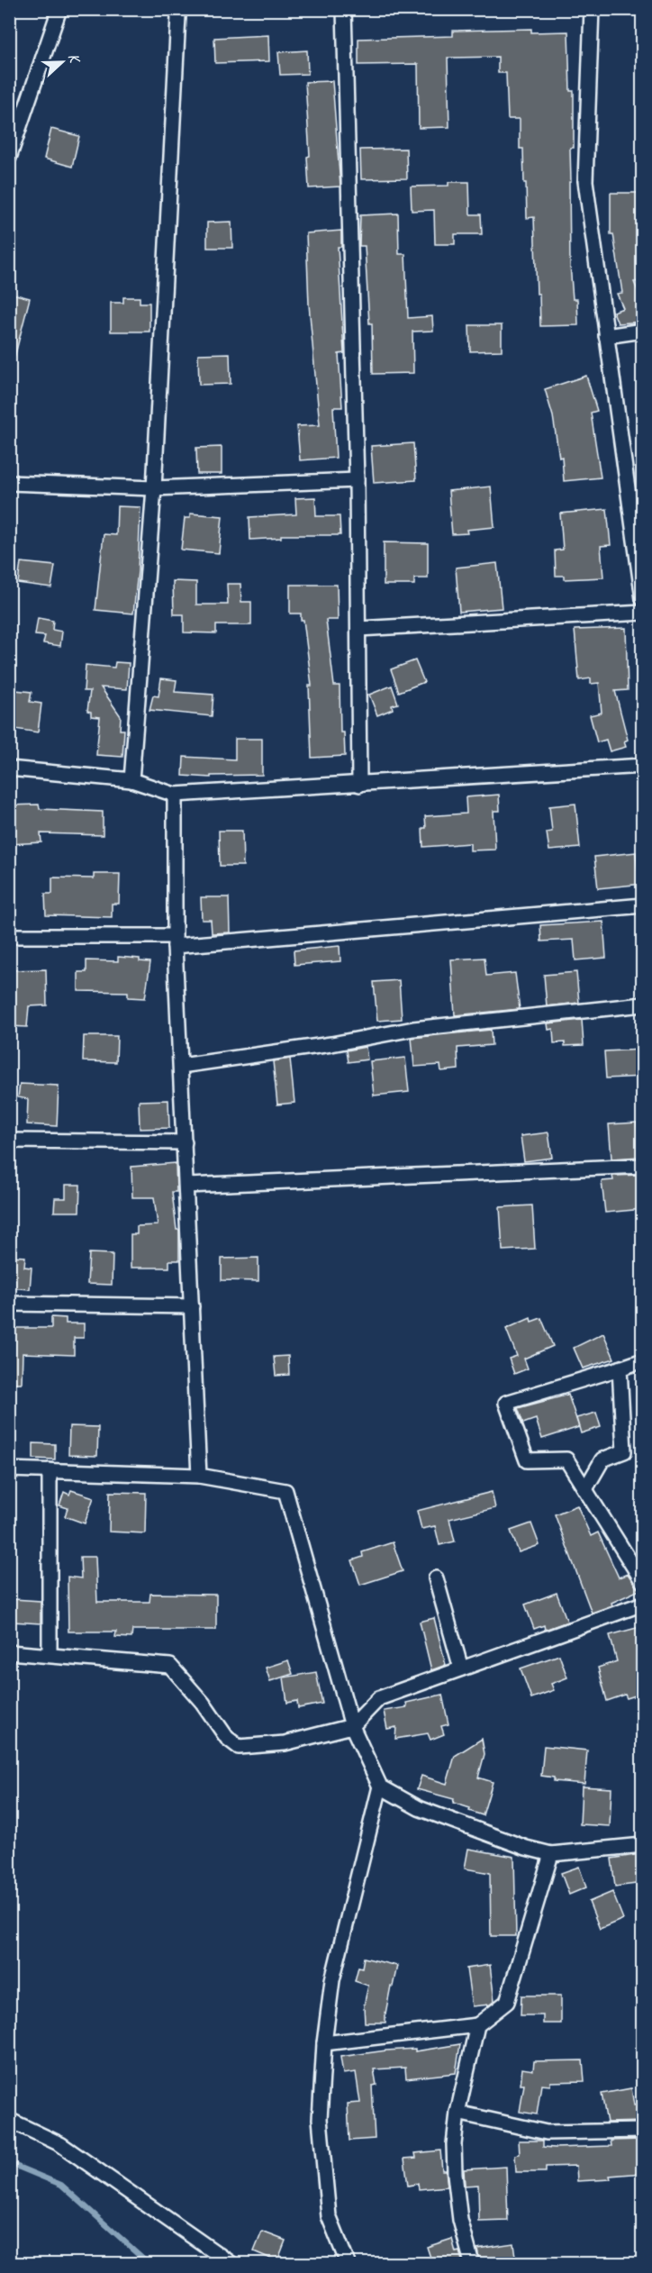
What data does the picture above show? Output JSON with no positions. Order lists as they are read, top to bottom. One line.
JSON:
{"north":"right"}
